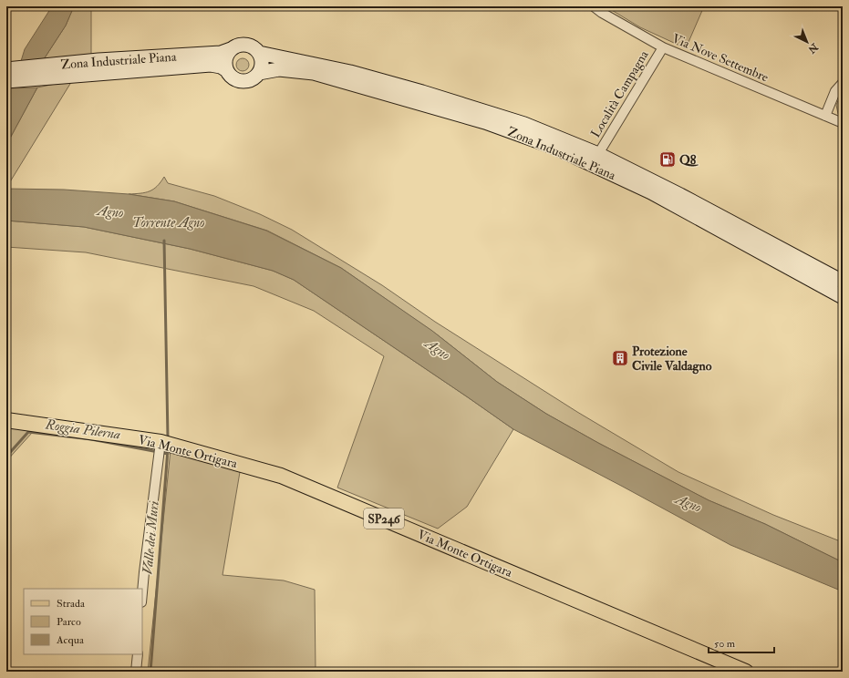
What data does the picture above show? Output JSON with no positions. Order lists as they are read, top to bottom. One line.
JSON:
{"streets":{"main road":["Zona Industriale Piana","Via Monte Ortigara","SP246"],"street":["Via Nove Settembre","Località Campagna"]},"crossings":[["Via Nove Settembre","Località Campagna"],["Zona Industriale Piana","Località Campagna"]],"water":["Agno","Torrente Agno","Roggia Pilerna","Valle dei Muri"],"places":{"fuel station":["Q8"],"building":["Protezione Civile Valdagno"]},"legend":["Strada","Parco","Acqua"],"scale_bar":"50 m","north":"bottom right"}
